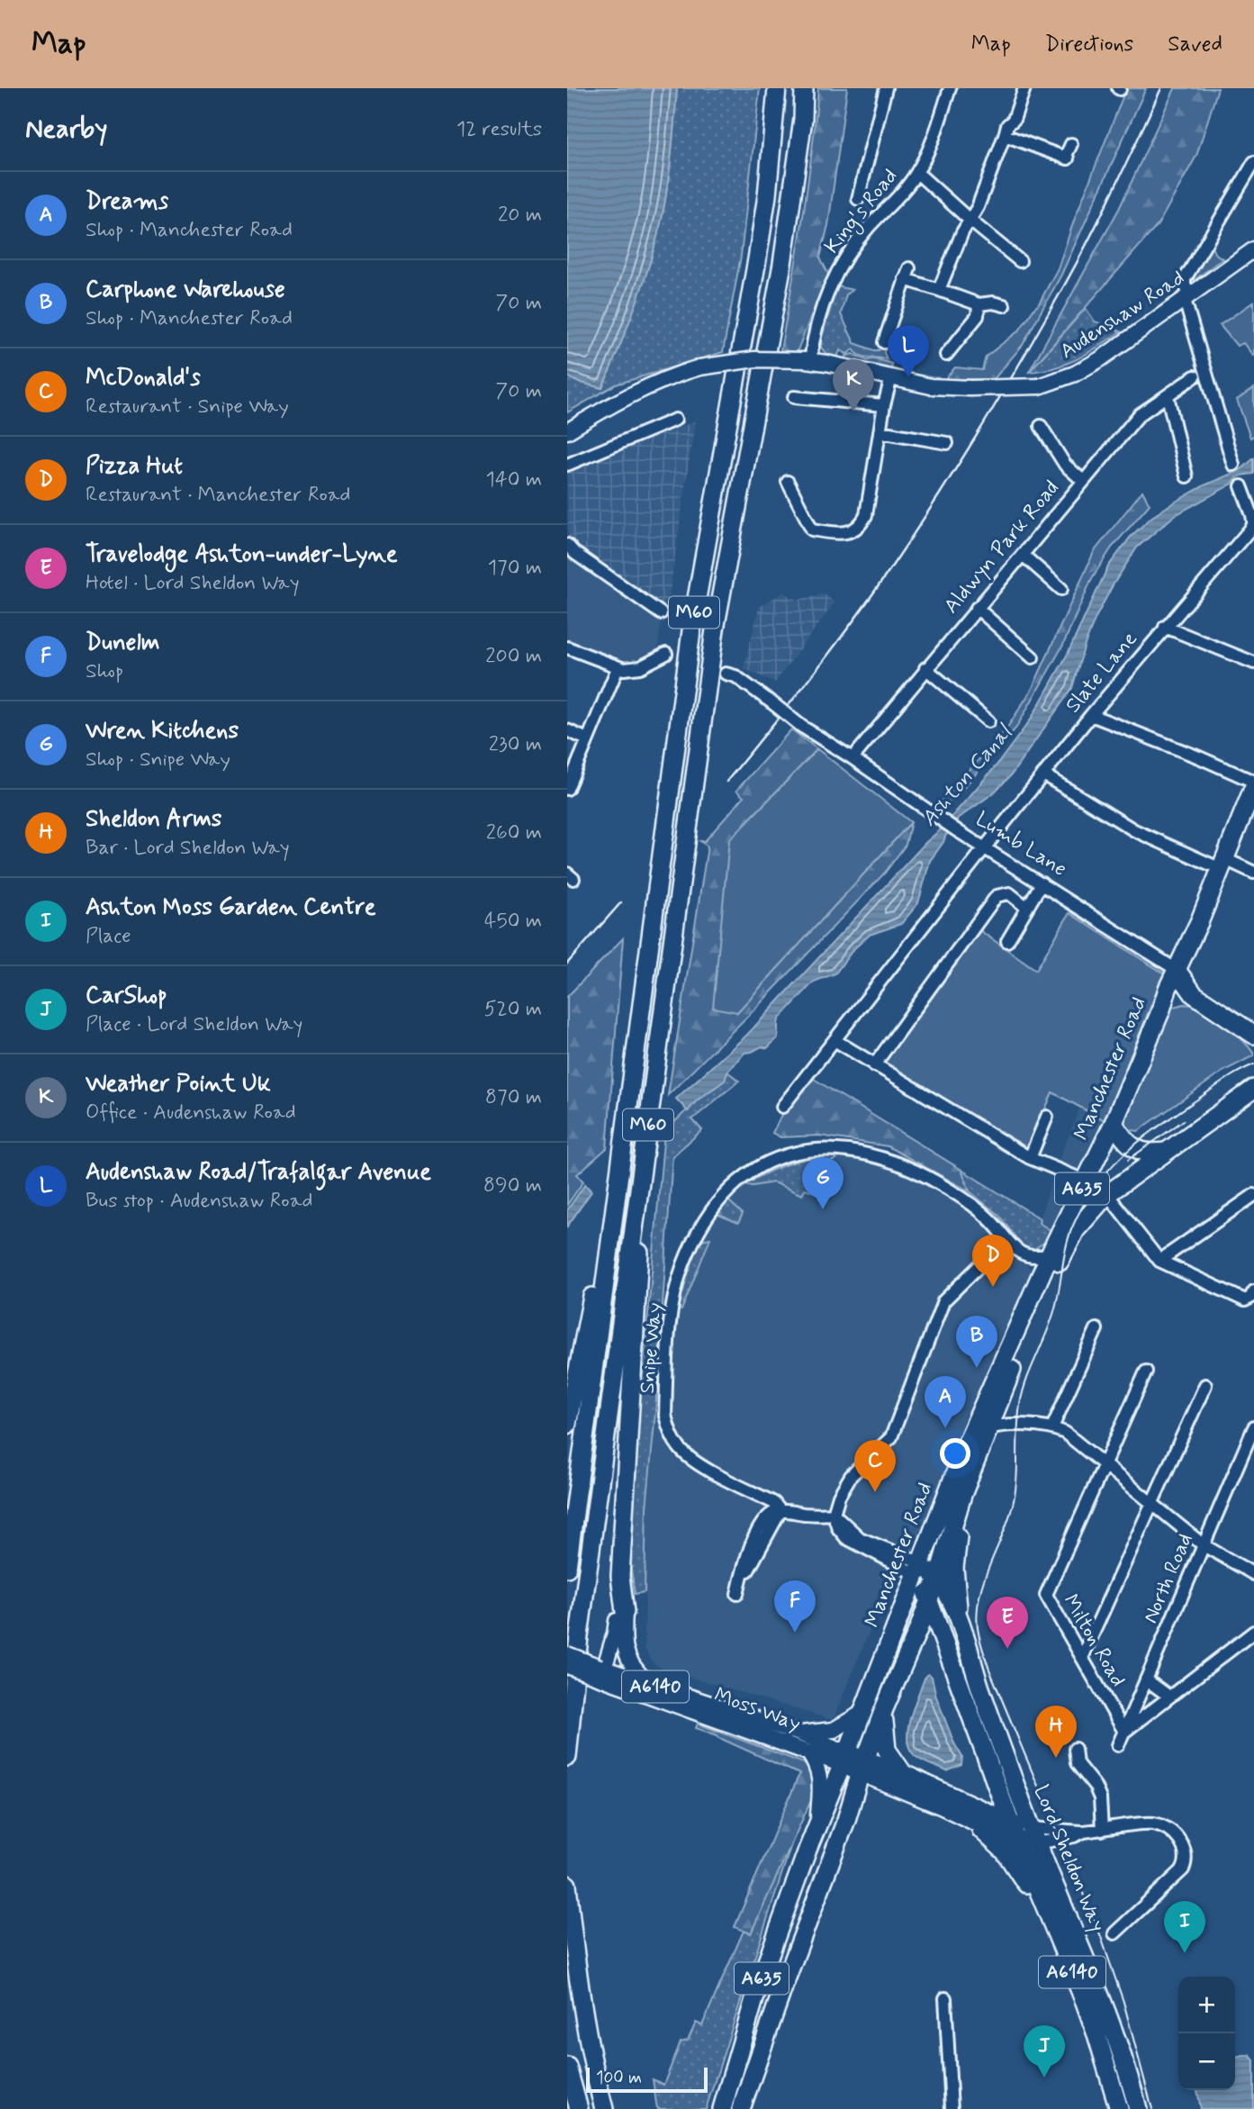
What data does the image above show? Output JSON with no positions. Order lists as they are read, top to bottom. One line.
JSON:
{"streets":{"highway":["M60","Lumb Lane","Manchester Road","A635","A6140","Moss Way","Lord Sheldon Way"],"main road":["Audenshaw Road"],"street":["King's Road","Aldwyn Park Road","Slate Lane","Snipe Way","North Road","Milton Road"]},"crossings":[["King's Road","Audenshaw Road"],["Aldwyn Park Road","Lumb Lane"],["Slate Lane","Lumb Lane"],["Lumb Lane","Manchester Road"],["Manchester Road","A635"],["Manchester Road","Snipe Way"],["Manchester Road","Moss Way"],["Manchester Road","Lord Sheldon Way"],["North Road","Milton Road"],["Moss Way","Lord Sheldon Way"]],"water":["Ashton Canal"],"scale_bar":"100 m","page":{"header":"Map","nav":["Map","Directions","Saved"],"heading":["Nearby","12 results"],"list":[{"mark":"A","name":"Dreams","note":"Shop · Manchester Road","value":"20 m"},{"mark":"B","name":"Carphone Warehouse","note":"Shop · Manchester Road","value":"70 m"},{"mark":"C","name":"McDonald's","note":"Restaurant · Snipe Way","value":"70 m"},{"mark":"D","name":"Pizza Hut","note":"Restaurant · Manchester Road","value":"140 m"},{"mark":"E","name":"Travelodge Ashton-under-Lyne","note":"Hotel · Lord Sheldon Way","value":"170 m"},{"mark":"F","name":"Dunelm","note":"Shop","value":"200 m"},{"mark":"G","name":"Wren Kitchens","note":"Shop · Snipe Way","value":"230 m"},{"mark":"H","name":"Sheldon Arms","note":"Bar · Lord Sheldon Way","value":"260 m"},{"mark":"I","name":"Ashton Moss Garden Centre","note":"Place","value":"450 m"},{"mark":"J","name":"CarShop","note":"Place · Lord Sheldon Way","value":"520 m"},{"mark":"K","name":"Weather Point Uk","note":"Office · Audenshaw Road","value":"870 m"},{"mark":"L","name":"Audenshaw Road/Trafalgar Avenue","note":"Bus stop · Audenshaw Road","value":"890 m"}],"pins":["L","K","G","D","B","A","C","F","E","H","I","J"],"map_buttons":["+","−"],"scale":"100 m"}}
